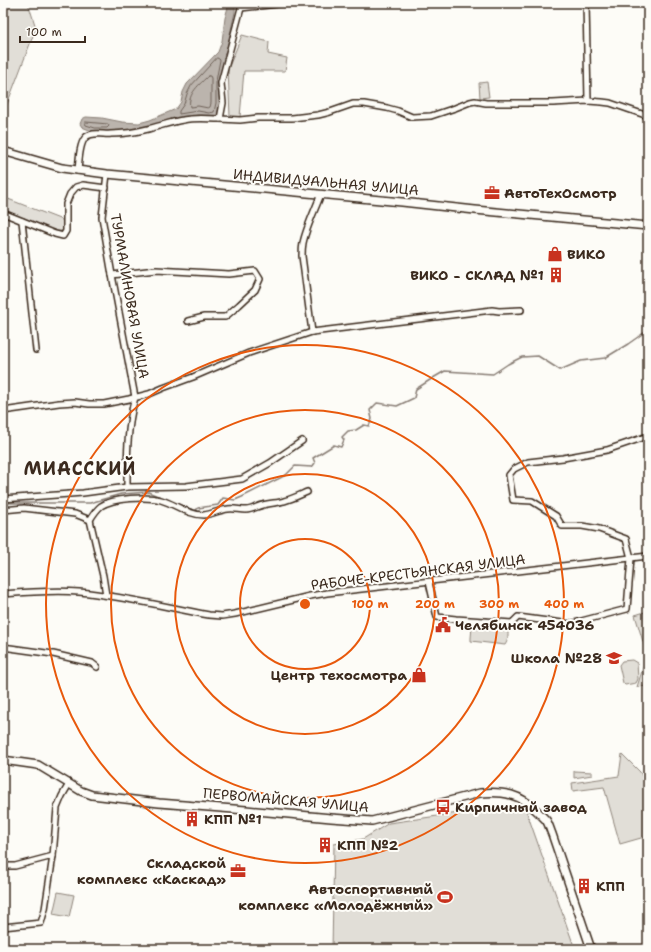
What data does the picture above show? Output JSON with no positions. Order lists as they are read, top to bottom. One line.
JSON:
{"streets":{"street":["ИНДИВИДУАЛЬНАЯ УЛИЦА","ТУРМАЛИНОВАЯ УЛИЦА","РАБОЧЕ-КРЕСТЬЯНСКАЯ УЛИЦА","ПЕРВОМАЙСКАЯ УЛИЦА"]},"crossings":[["ИНДИВИДУАЛЬНАЯ УЛИЦА","ТУРМАЛИНОВАЯ УЛИЦА"]],"districts":["МИАССКИЙ"],"places":{"office":["АвтоТехОсмотр","Складской комплекс «Каскад»"],"shop":["ВИКО","Центр техосмотра"],"building":["ВИКО - СКЛАД №1","КПП №1","КПП №2","КПП"],"public building":["Челябинск 454036"],"school or university":["Школа №28"],"bus stop":["Кирпичный завод"],"sports":["Автоспортивный комплекс «Молодёжный»"]},"scale_bar":"100 m","rings":["100 m","200 m","300 m","400 m"]}
